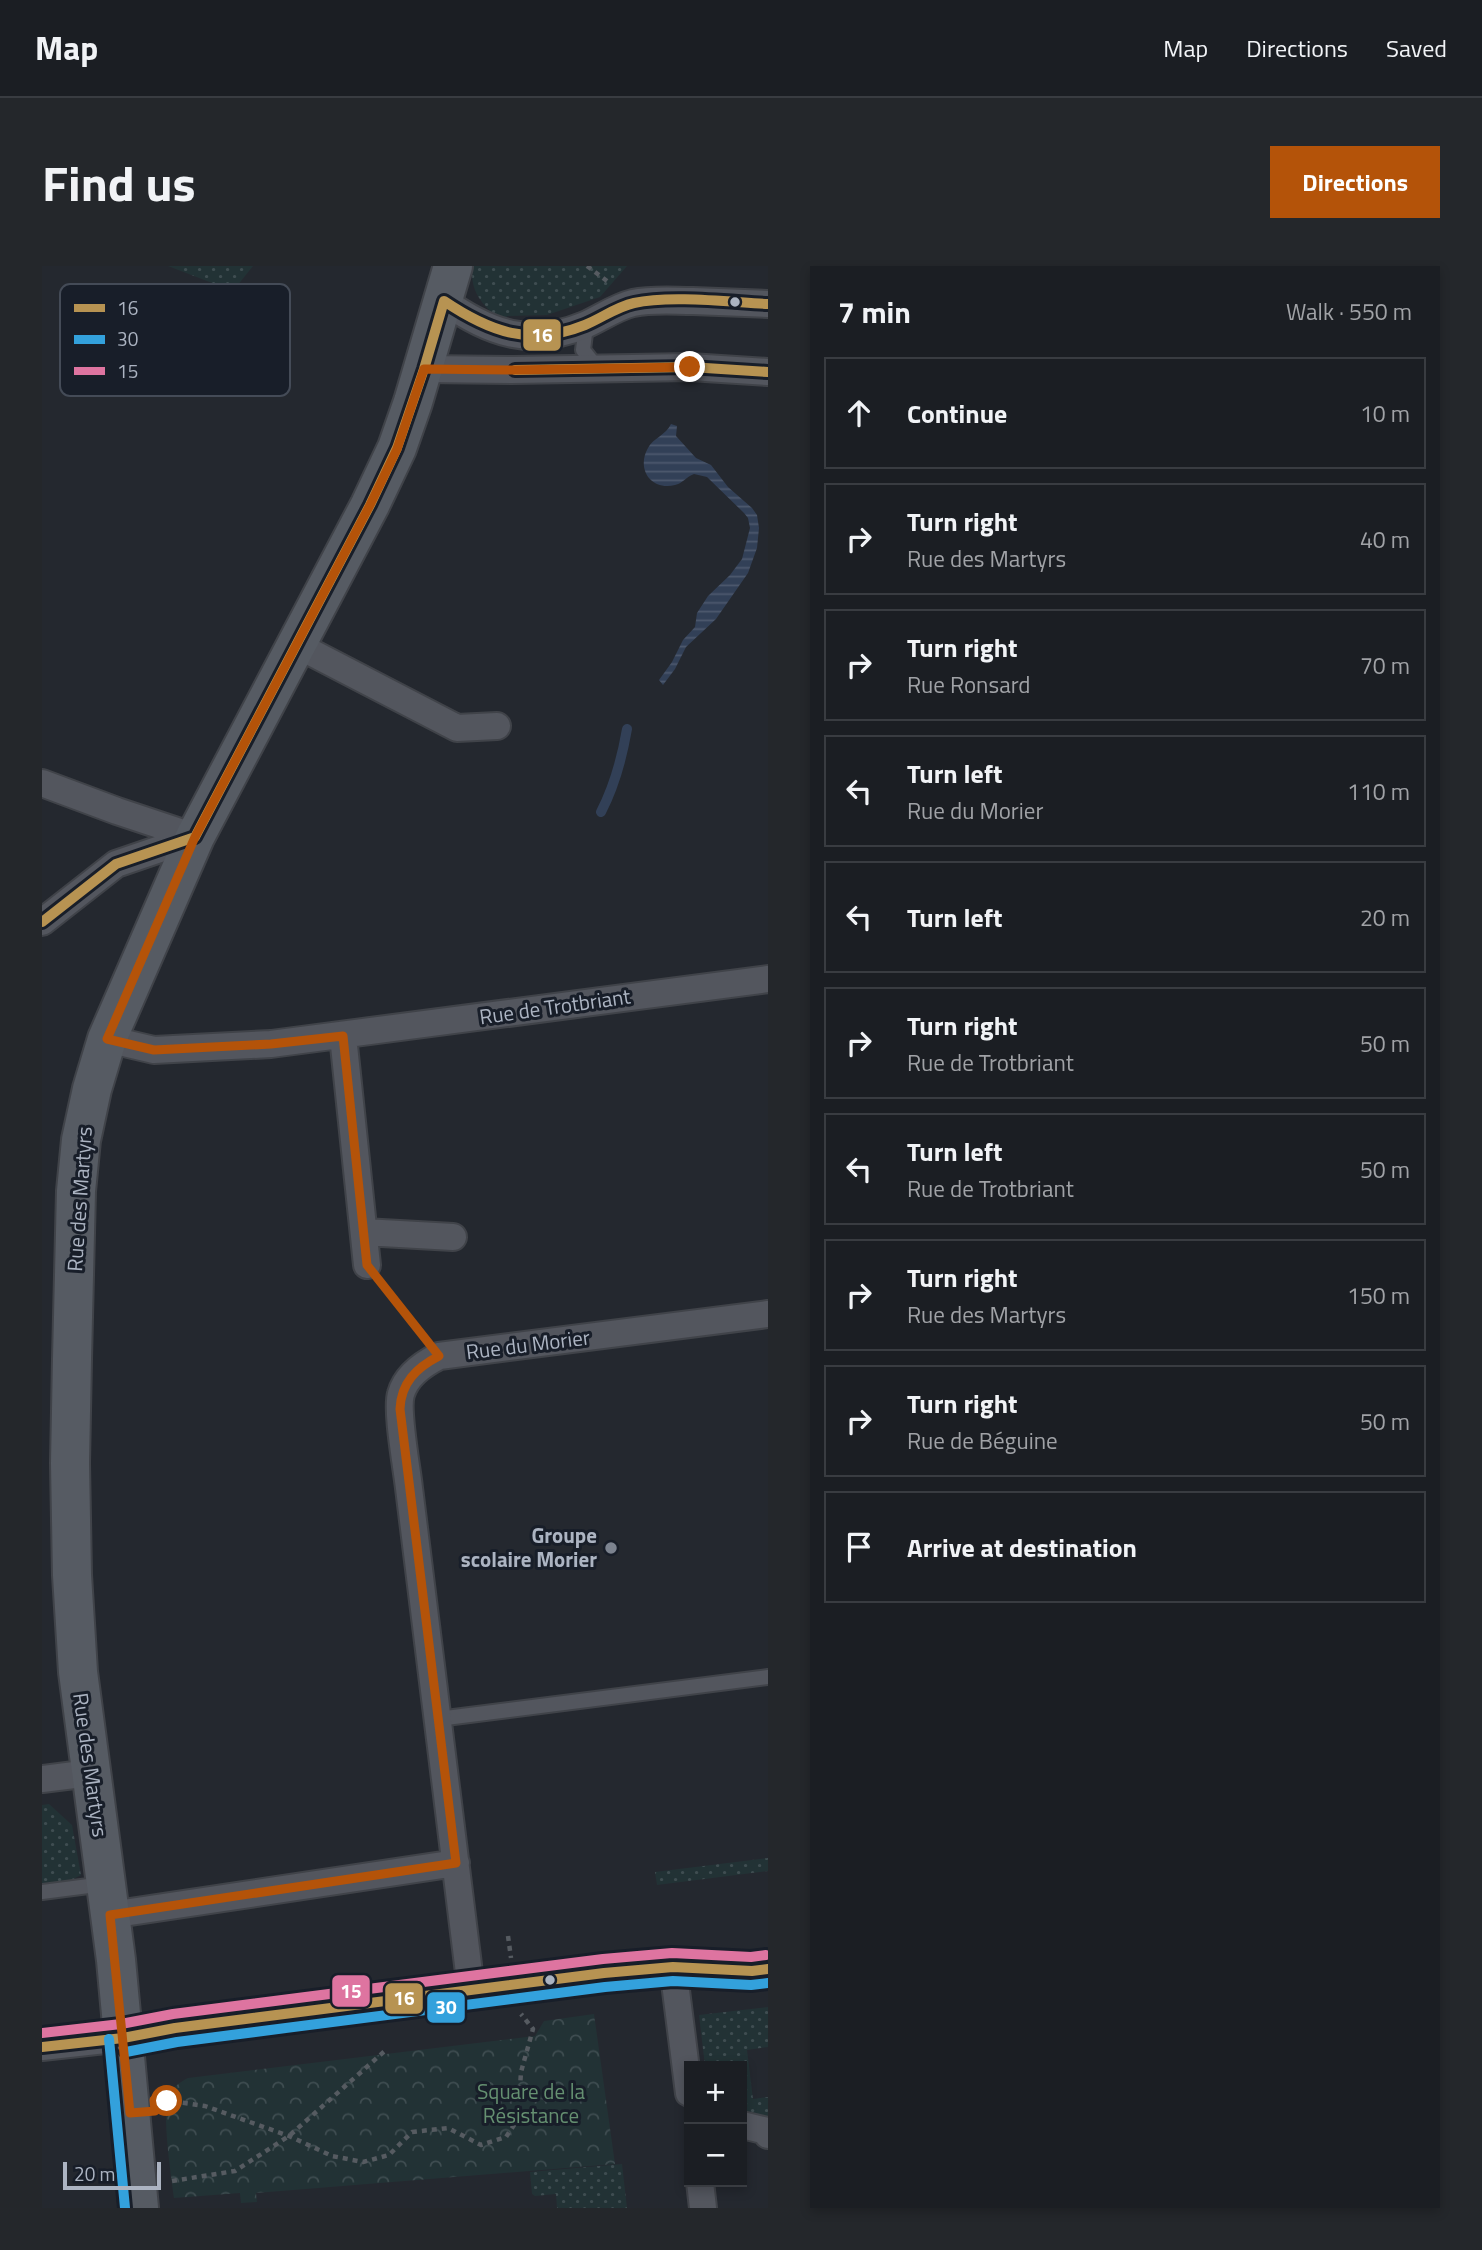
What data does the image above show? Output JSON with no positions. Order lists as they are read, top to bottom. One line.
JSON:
{"streets":{"main road":["Rue des Martyrs"],"street":["Rue de Trotbriant","Rue du Morier"]},"crossings":[["Rue de Trotbriant","Rue des Martyrs"]],"parks":["Square de la Résistance"],"places":["Groupe scolaire Morier"],"lines":["transit line 16","transit line 15","transit line 30"],"legend":["16","30","15"],"scale_bar":"20 m","page":{"header":"Map","nav":["Map","Directions","Saved"],"title":"Find us","buttons":"Directions","heading":["7 min","Walk · 550 m"],"list":[["Continue","10 m"],["Turn right","Rue des Martyrs","40 m"],["Turn right","Rue Ronsard","70 m"],["Turn left","Rue du Morier","110 m"],["Turn left","20 m"],["Turn right","Rue de Trotbriant","50 m"],["Turn left","Rue de Trotbriant","50 m"],["Turn right","Rue des Martyrs","150 m"],["Turn right","Rue de Béguine","50 m"],"Arrive at destination"],"map_buttons":["+","−"],"scale":"20 m"}}
